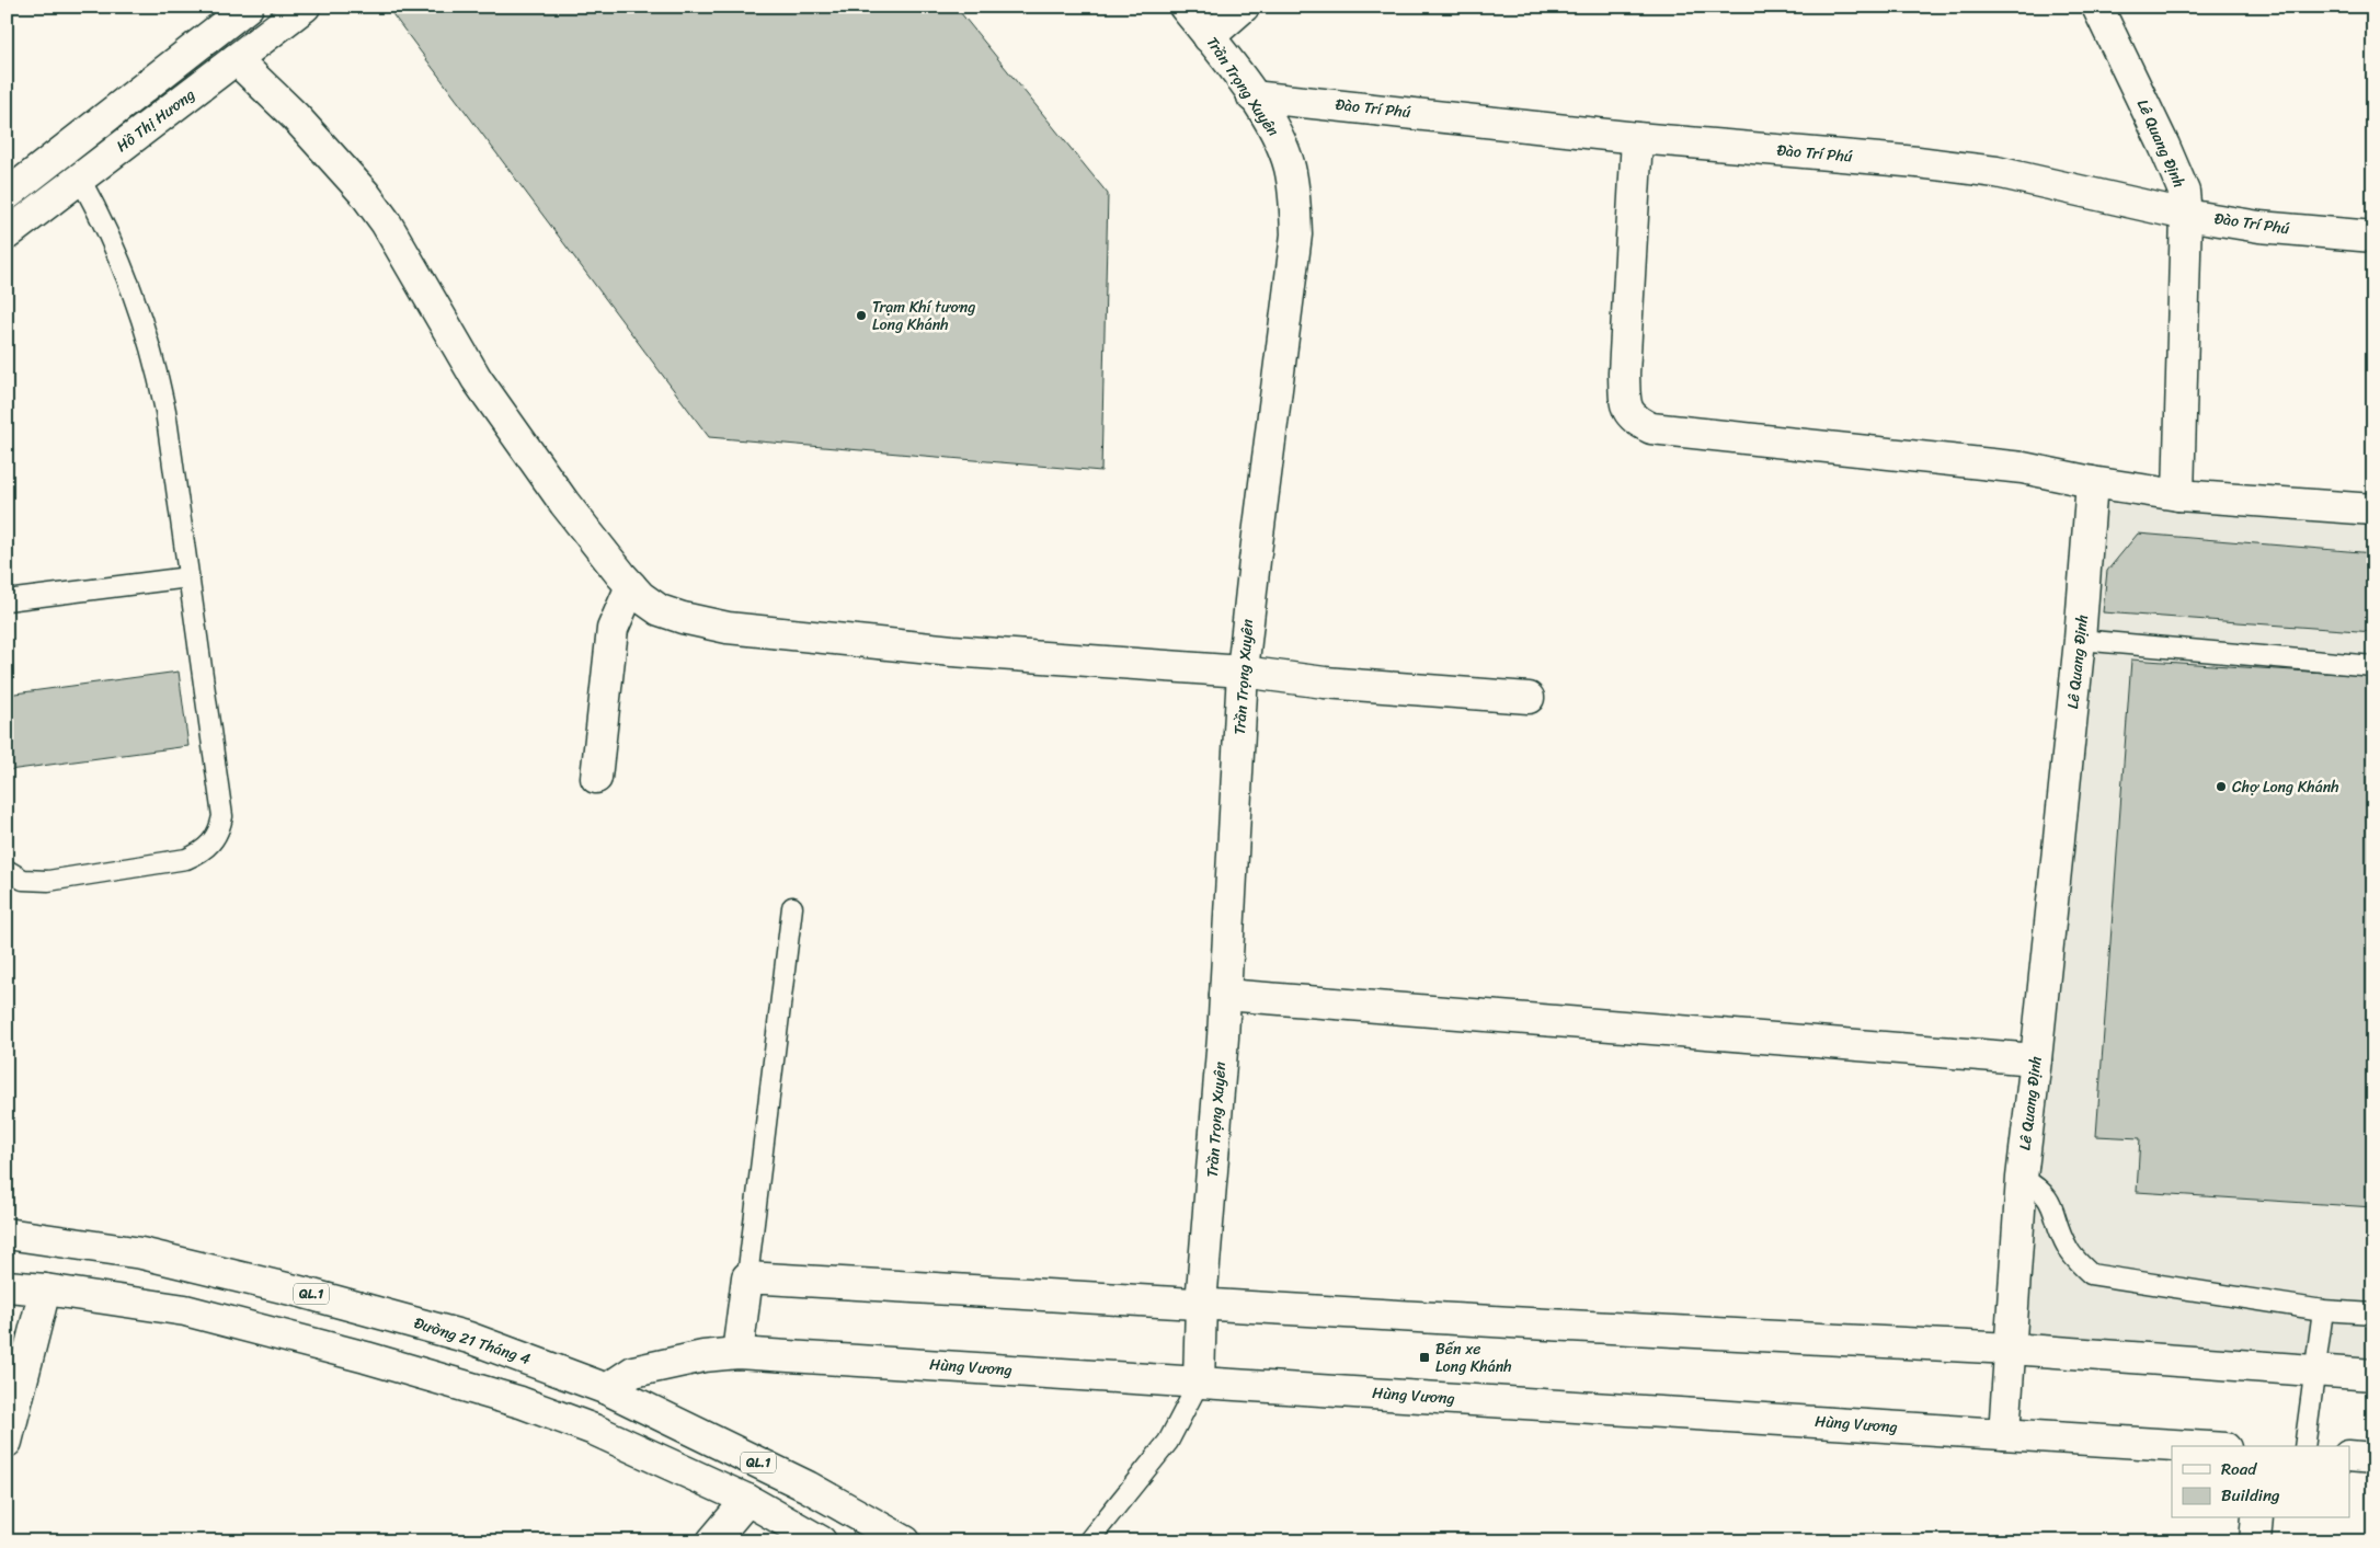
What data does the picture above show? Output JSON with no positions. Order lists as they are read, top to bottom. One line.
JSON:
{"streets":{"main road":["Trần Trọng Xuyên","Đào Trí Phú","Hồ Thị Hương","Lê Quang Định","QL.1","Đường 21 Tháng 4","Hùng Vương"]},"crossings":[["Trần Trọng Xuyên","Đào Trí Phú"],["Trần Trọng Xuyên","Hùng Vương"],["Đào Trí Phú","Lê Quang Định"],["Lê Quang Định","Hùng Vương"],["Đường 21 Tháng 4","Hùng Vương"]],"places":{"other":["Trạm Khí tương Long Khánh","Chợ Long Khánh"],"transit":["Bến xe Long Khánh"]},"legend":["Road","Building"]}
